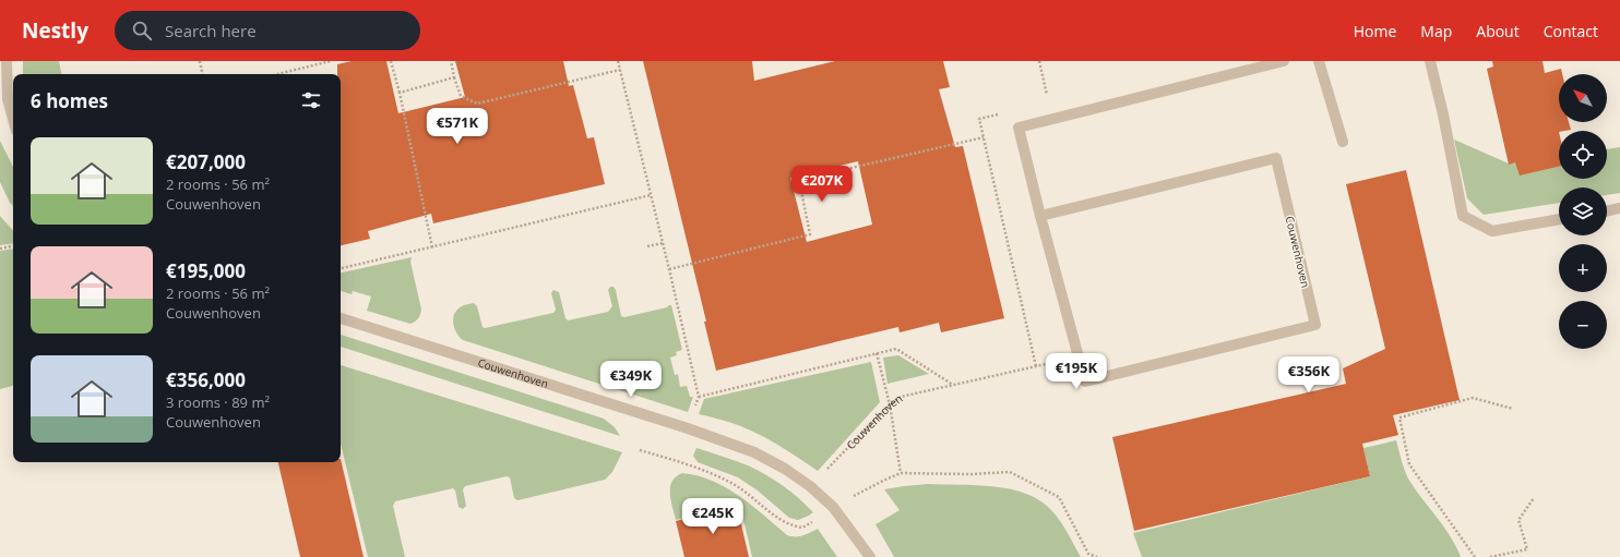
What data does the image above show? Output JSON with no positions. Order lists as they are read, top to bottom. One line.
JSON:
{"streets":{"street":["Couwenhoven"]},"north":"top left","page":{"header":"Nestly","search":"Search here","nav":["Home","Map","About","Contact"],"map_buttons":["+","−"],"heading":"6 homes","price":["€571K","€207K","€195K","€356K","€349K","€245K"],"list":[{"name":"€207,000","note":"2 rooms · 56 m² · Couwenhoven"},{"name":"€195,000","note":"2 rooms · 56 m² · Couwenhoven"},{"name":"€356,000","note":"3 rooms · 89 m² · Couwenhoven"}]}}
